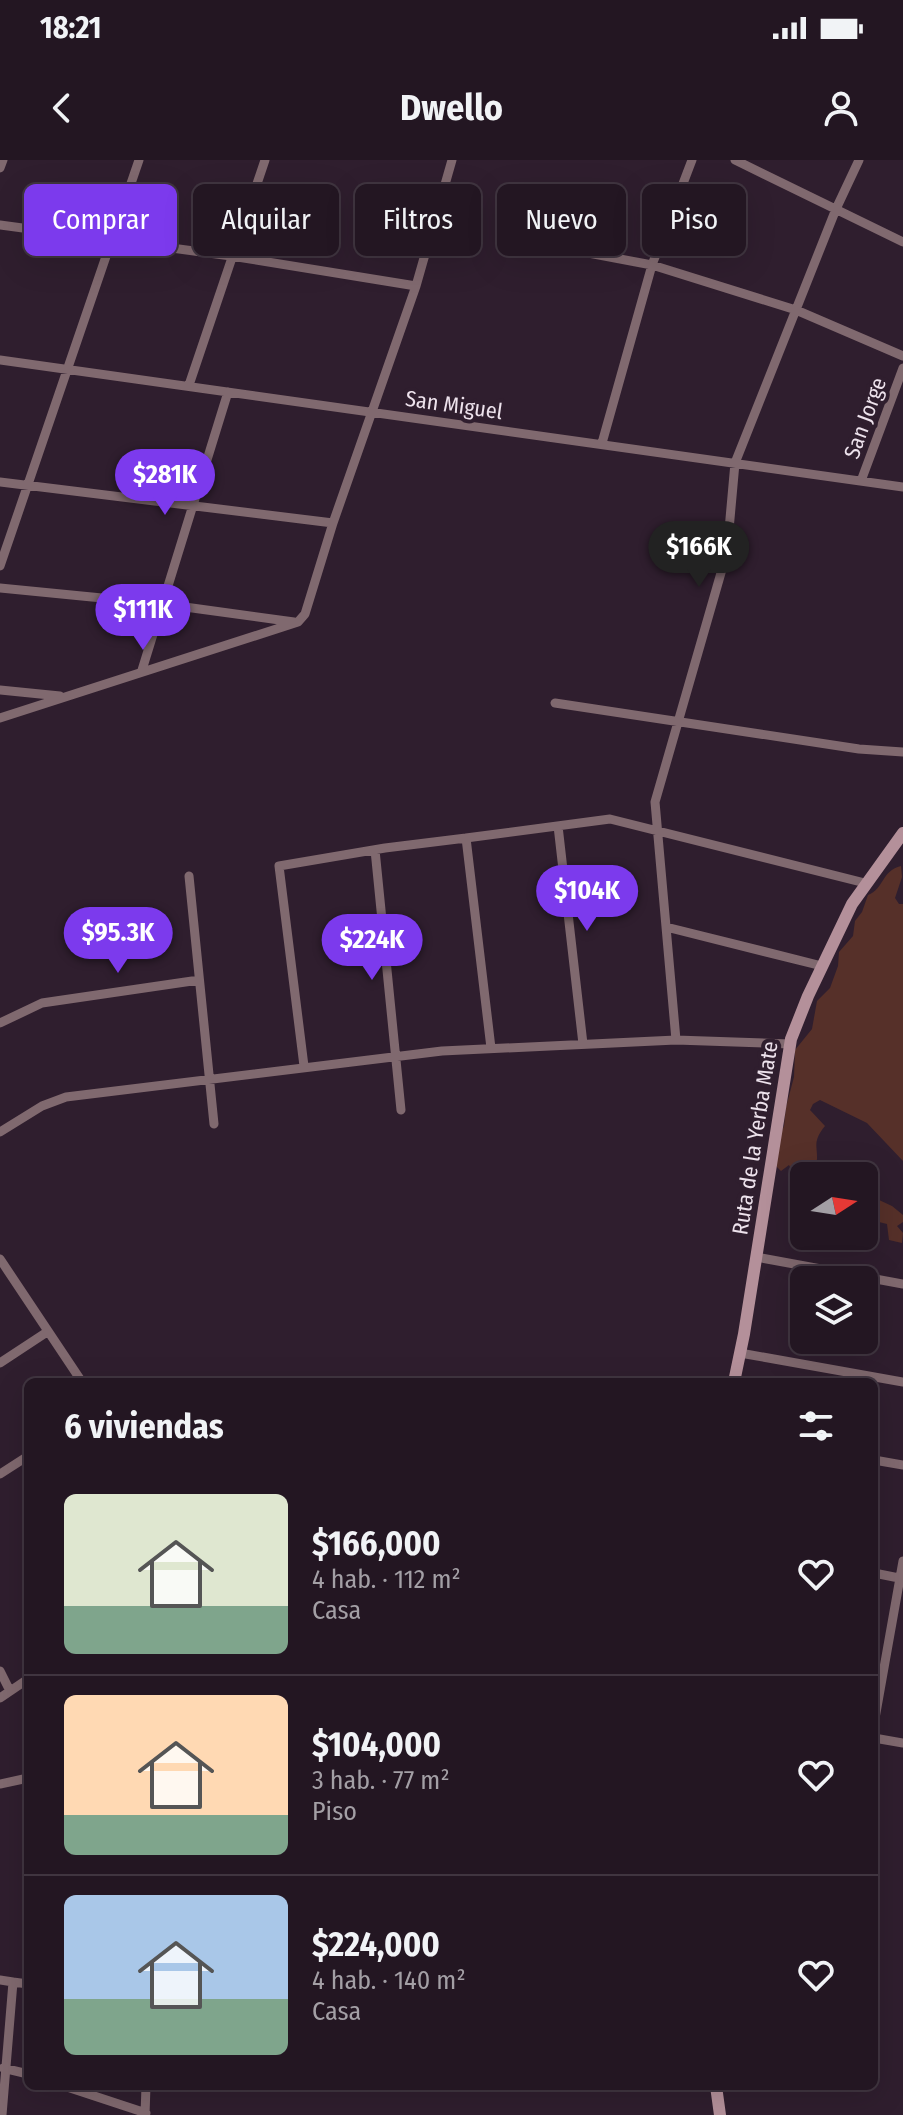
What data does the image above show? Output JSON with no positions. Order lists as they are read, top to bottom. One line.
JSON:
{"streets":{"main road":["Ruta de la Yerba Mate"],"street":["San Miguel","San Jorge"]},"crossings":[["San Miguel","San Jorge"]],"north":"right","page":{"status":"18:21","header":"Dwello","chip":["Comprar","Alquilar","Filtros","Nuevo","Piso"],"price":["$281K","$166K","$111K","$104K","$95.3K","$224K"],"heading":"6 viviendas","list":[{"name":"$166,000","note":"4 hab. · 112 m² · Casa"},{"name":"$104,000","note":"3 hab. · 77 m² · Piso"},{"name":"$224,000","note":"4 hab. · 140 m² · Casa"}]}}
